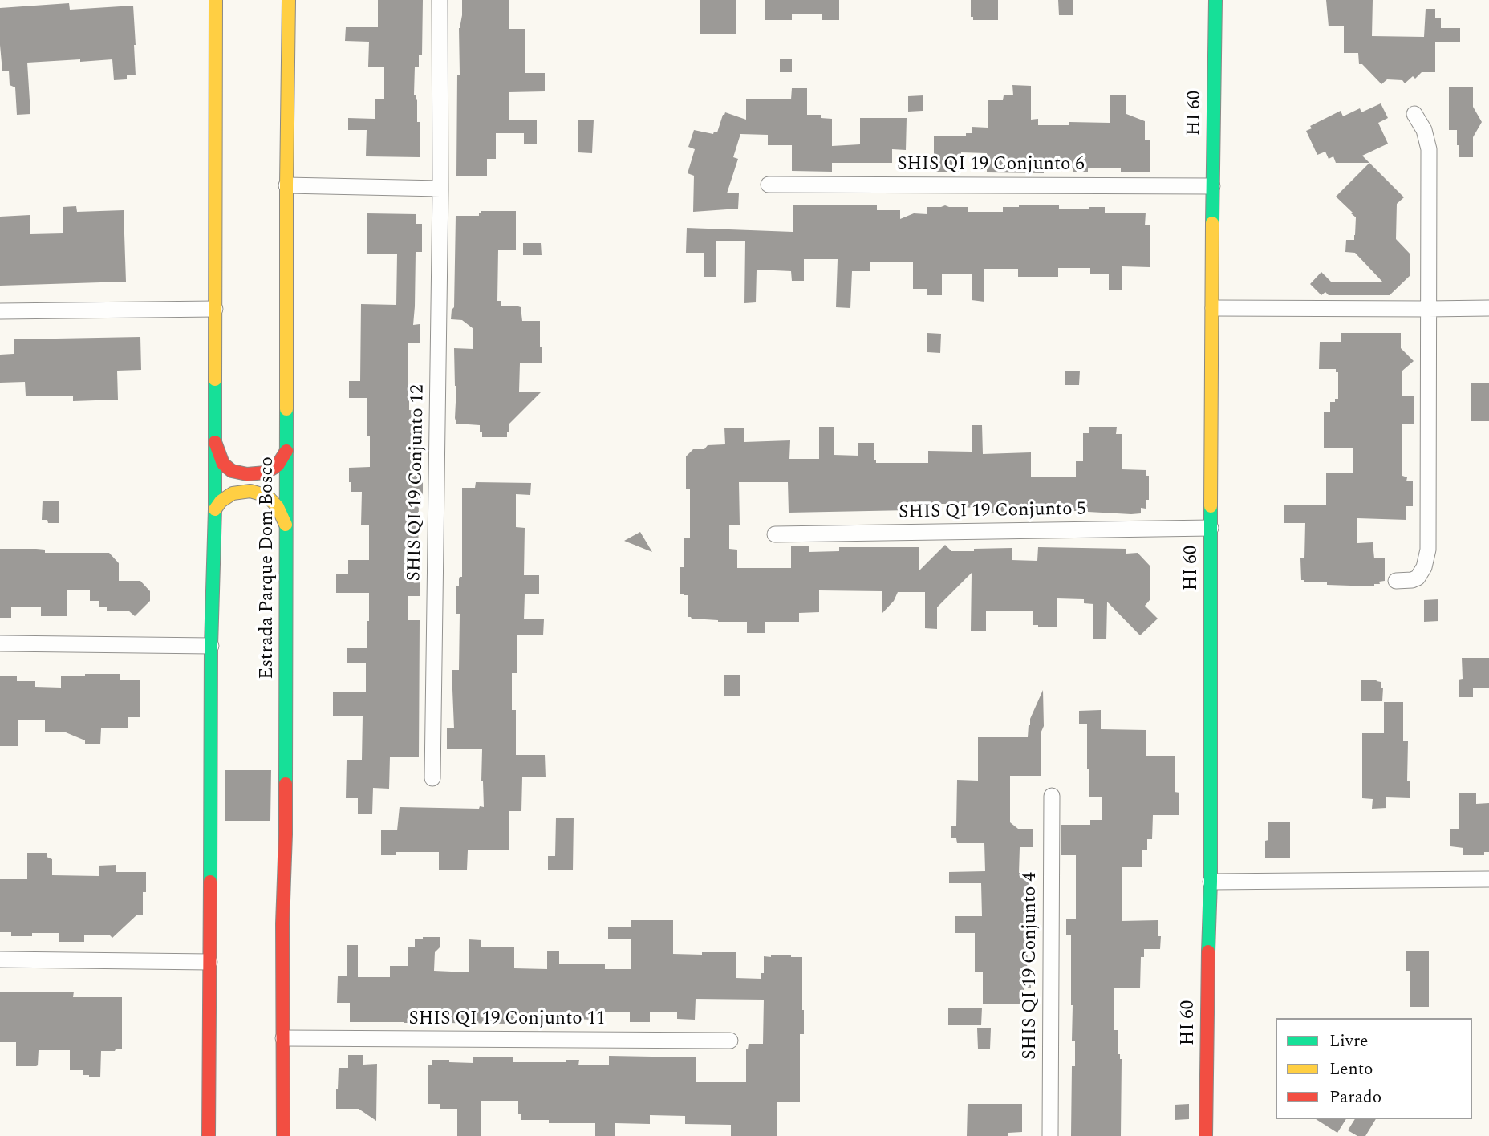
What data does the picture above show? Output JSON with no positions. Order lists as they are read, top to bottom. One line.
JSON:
{"streets":{"main road":["HI 60","Estrada Parque Dom Bosco"],"street":["SHIS QI 19 Conjunto 6","SHIS QI 19 Conjunto 12","SHIS QI 19 Conjunto 5","SHIS QI 19 Conjunto 4","SHIS QI 19 Conjunto 11"]},"crossings":[["HI 60","SHIS QI 19 Conjunto 6"],["HI 60","SHIS QI 19 Conjunto 5"],["Estrada Parque Dom Bosco","SHIS QI 19 Conjunto 11"]],"legend":["Livre","Lento","Parado"]}
